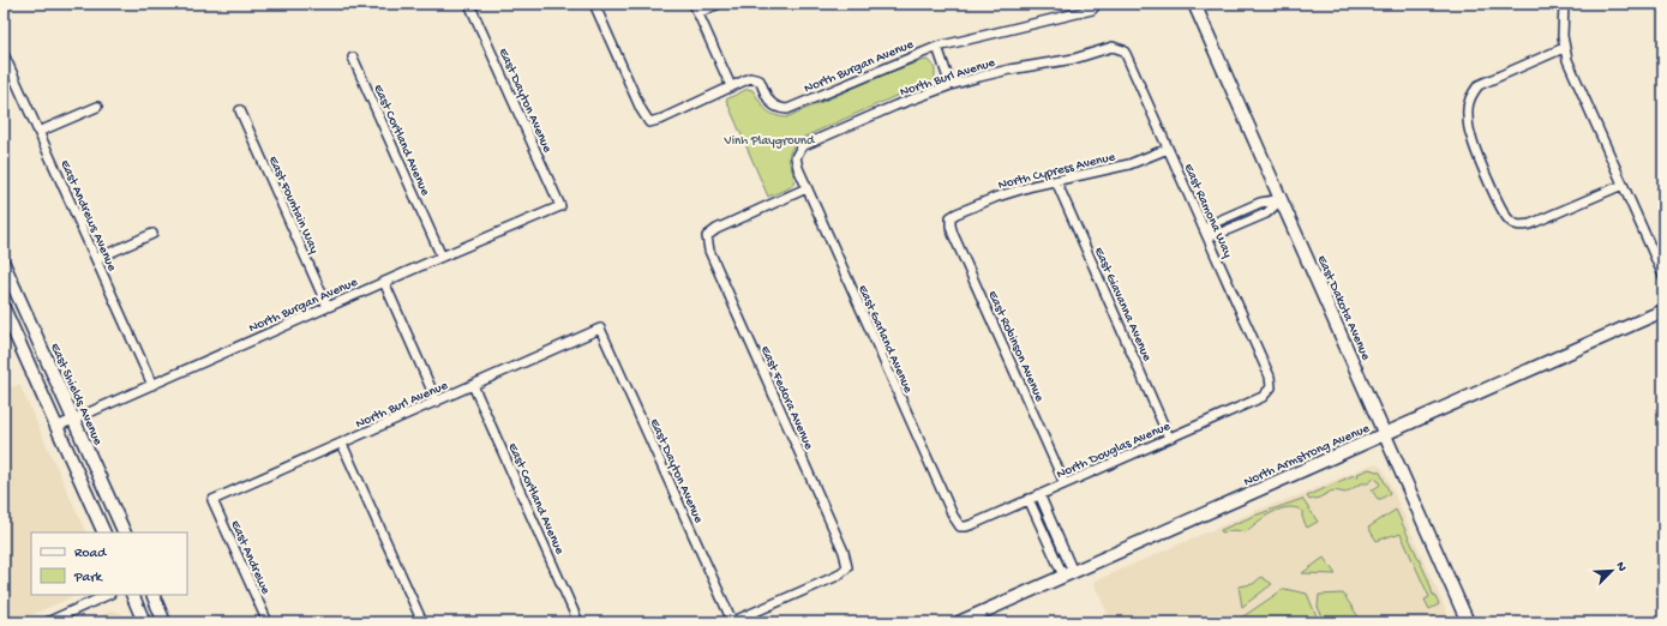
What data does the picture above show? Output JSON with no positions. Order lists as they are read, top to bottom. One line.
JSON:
{"streets":{"street":["North Burgan Avenue","North Burl Avenue","East Dayton Avenue","East Cortland Avenue","North Cypress Avenue","East Fountain Way","East Ramona Way","East Andrews Avenue","East Giavanna Avenue","East Dakota Avenue","East Garland Avenue","East Robinson Avenue","East Shields Avenue","East Fedora Avenue","North Douglas Avenue","North Armstrong Avenue","East Andrewe"]},"crossings":[["North Burgan Avenue","East Dayton Avenue"],["North Burgan Avenue","East Cortland Avenue"],["North Burgan Avenue","East Fountain Way"],["North Burgan Avenue","East Andrews Avenue"],["North Burgan Avenue","East Shields Avenue"],["North Burl Avenue","East Dayton Avenue"],["North Burl Avenue","East Cortland Avenue"],["North Burl Avenue","East Ramona Way"],["North Burl Avenue","East Garland Avenue"],["North Burl Avenue","East Andrewe"],["East Dayton Avenue","East Fedora Avenue"],["North Cypress Avenue","East Ramona Way"],["North Cypress Avenue","East Giavanna Avenue"],["North Cypress Avenue","East Robinson Avenue"],["East Ramona Way","North Douglas Avenue"],["East Giavanna Avenue","North Douglas Avenue"],["East Dakota Avenue","North Armstrong Avenue"],["East Garland Avenue","East Fedora Avenue"],["East Garland Avenue","North Douglas Avenue"],["East Robinson Avenue","North Douglas Avenue"]],"parks":["Vinh Playground"],"legend":["Road","Park"],"north":"top right"}
